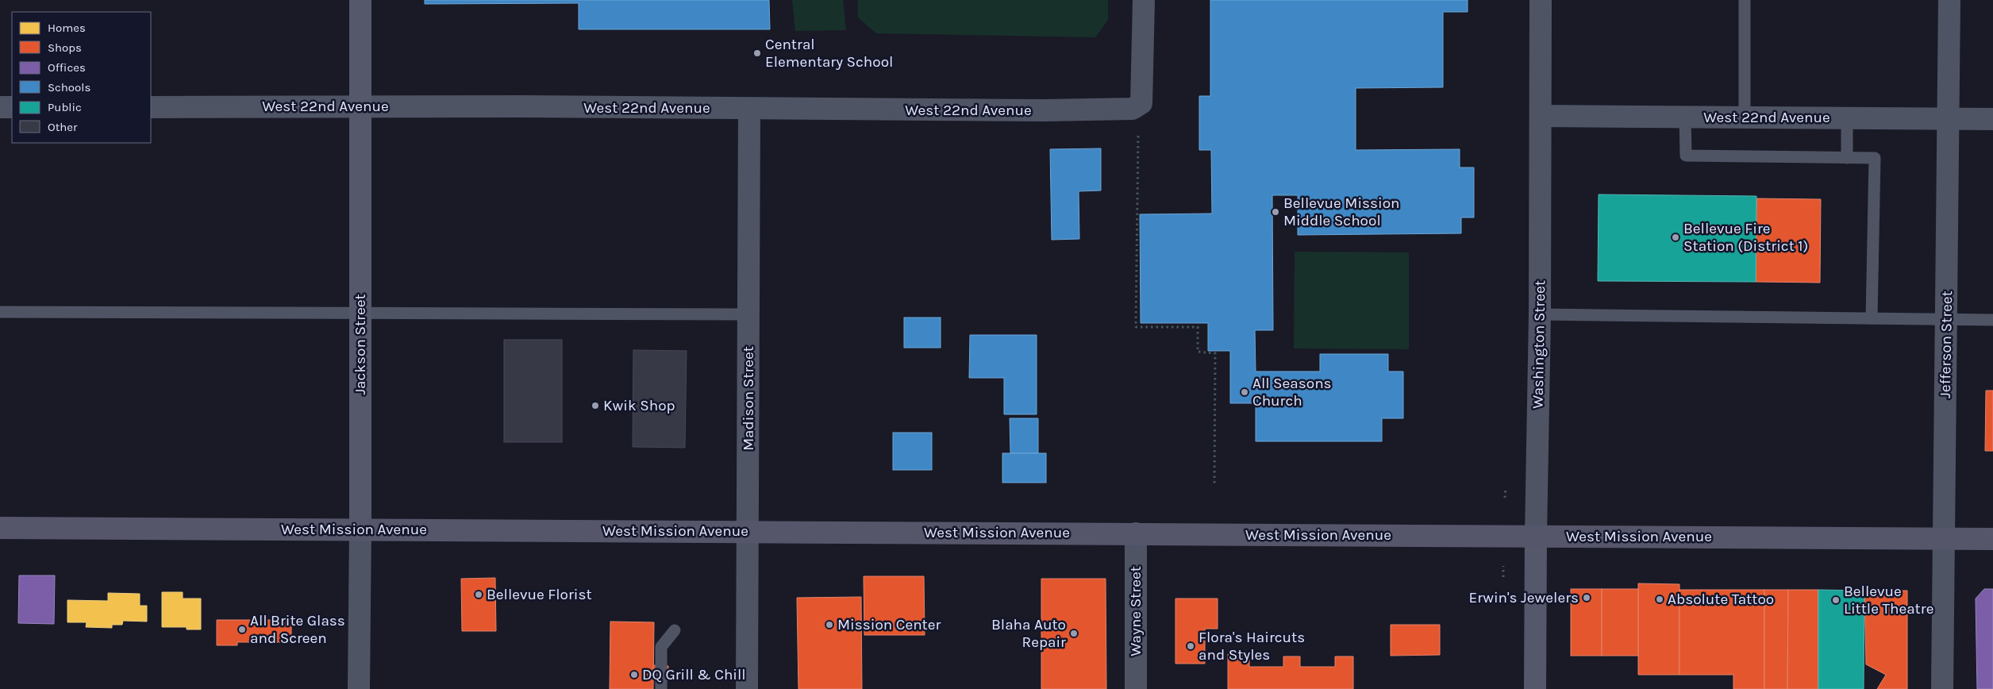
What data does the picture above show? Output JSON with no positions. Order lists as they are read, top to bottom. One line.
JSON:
{"streets":{"main road":["West Mission Avenue"],"street":["West 22nd Avenue","Jackson Street","Washington Street","Jefferson Street","Madison Street","Wayne Street"]},"crossings":[["West 22nd Avenue","Jackson Street"],["West 22nd Avenue","Washington Street"],["West 22nd Avenue","Jefferson Street"],["West 22nd Avenue","Madison Street"],["Jackson Street","West Mission Avenue"],["Washington Street","West Mission Avenue"],["Jefferson Street","West Mission Avenue"],["Madison Street","West Mission Avenue"],["West Mission Avenue","Wayne Street"]],"places":["Central Elementary School","Bellevue Mission Middle School","Bellevue Fire Station (District 1)","All Seasons Church","Kwik Shop","Bellevue Florist","Erwin's Jewelers","Absolute Tattoo","Bellevue Little Theatre","Mission Center","All Brite Glass and Screen","Blaha Auto Repair","Flora's Haircuts and Styles","DQ Grill & Chill"],"legend":["Homes","Shops","Offices","Schools","Public","Other"]}
